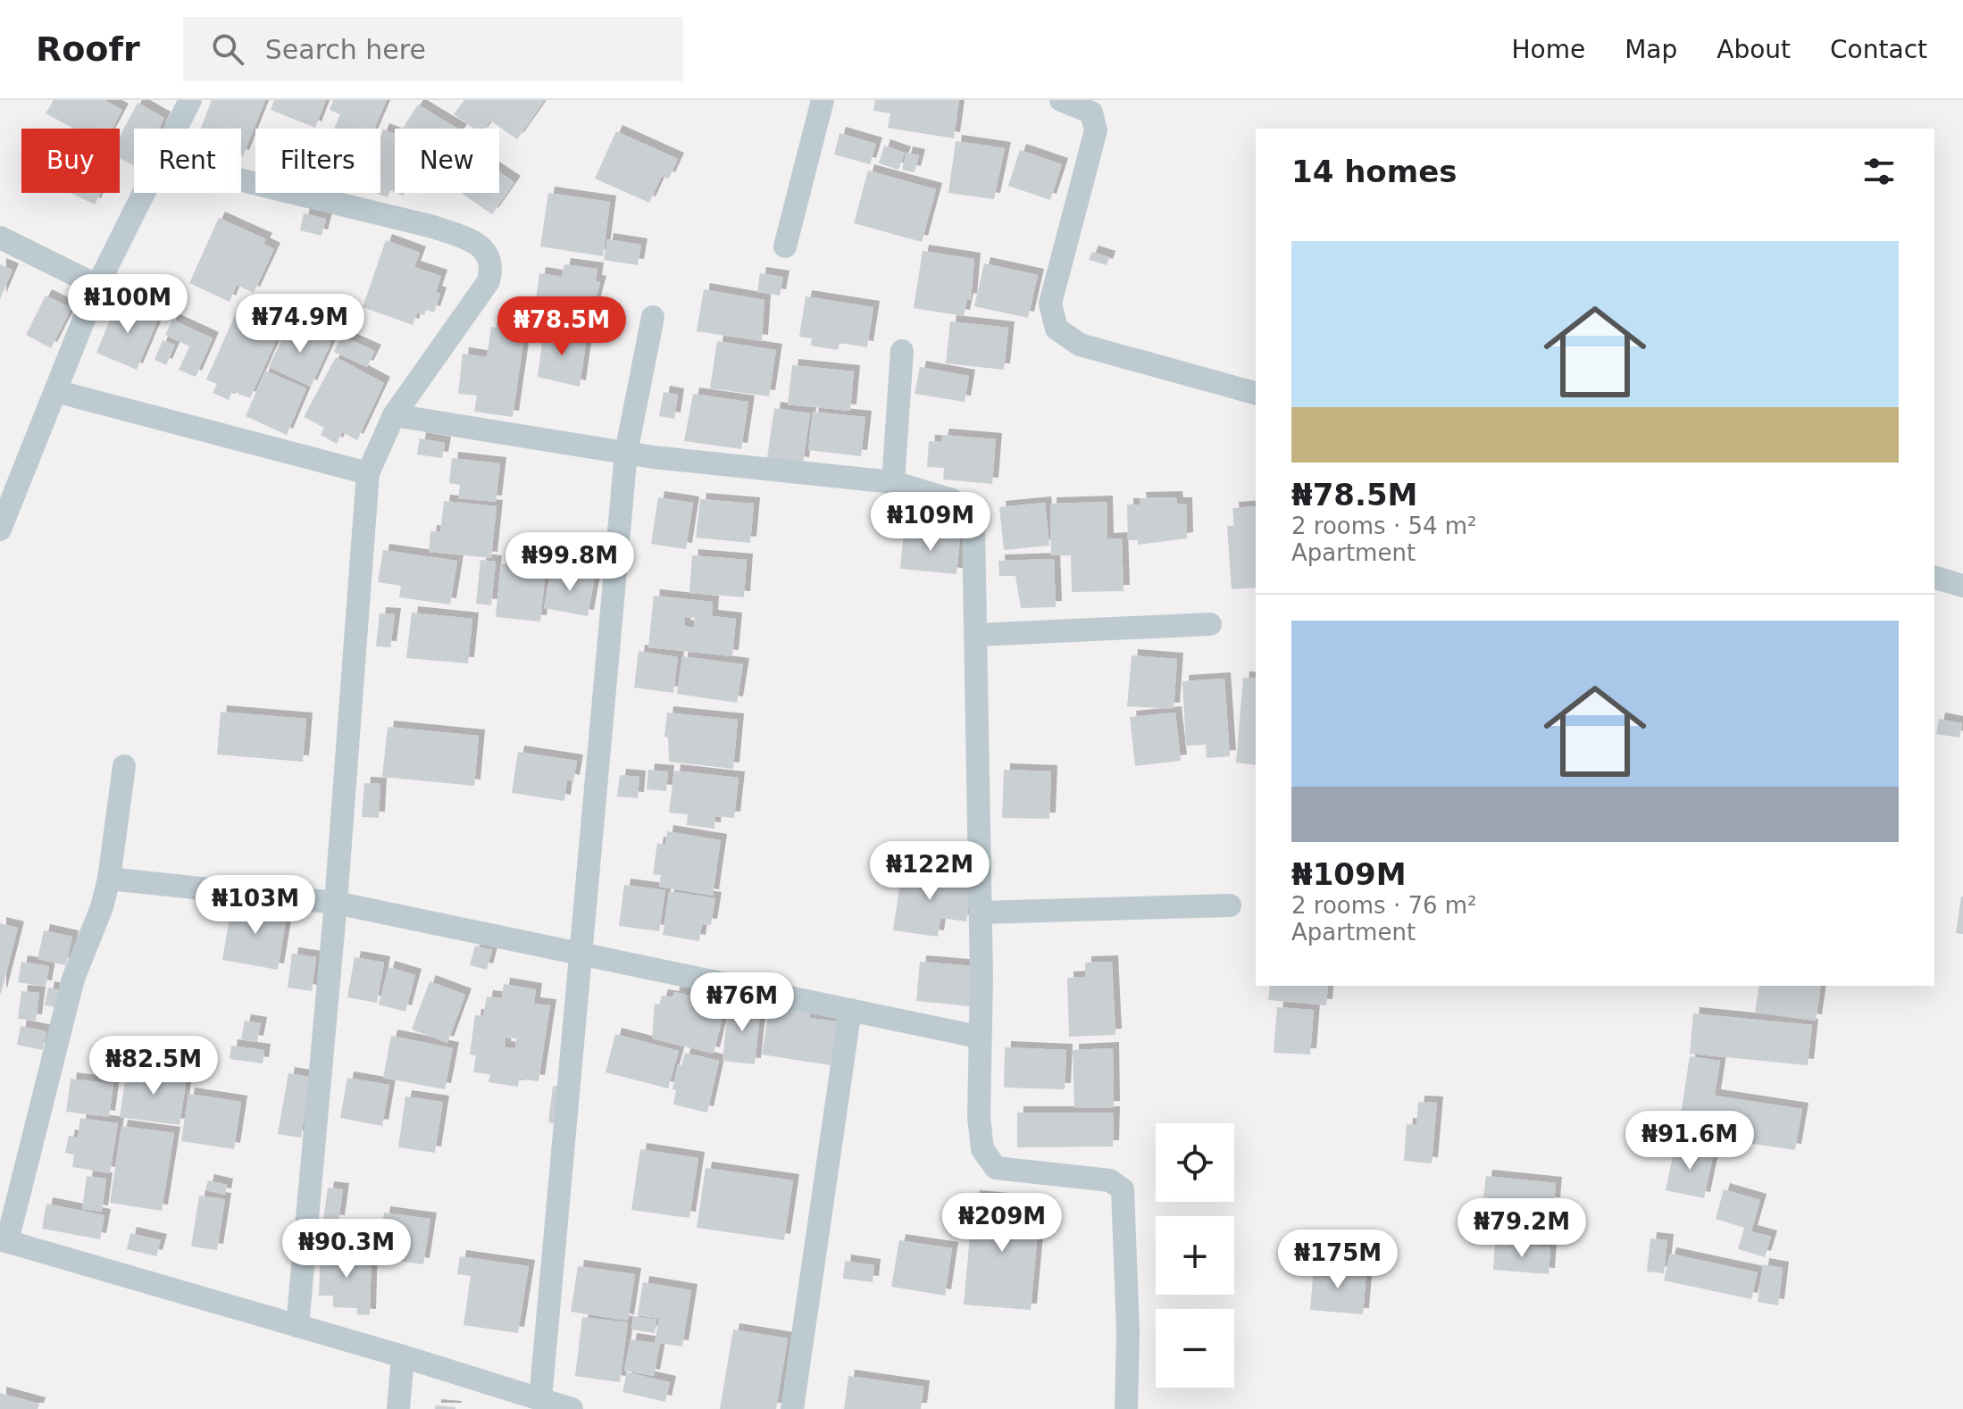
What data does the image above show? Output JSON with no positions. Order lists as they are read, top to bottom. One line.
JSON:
{"page":{"header":"Roofr","search":"Search here","nav":["Home","Map","About","Contact"],"chip":["Buy","Rent","Filters","New"],"heading":"14 homes","list":[{"name":"₦78.5M","note":"2 rooms · 54 m² · Apartment"},{"name":"₦109M","note":"2 rooms · 76 m² · Apartment"}],"price":["₦100M","₦74.9M","₦78.5M","₦109M","₦99.8M","₦122M","₦103M","₦76M","₦82.5M","₦91.6M","₦209M","₦79.2M","₦90.3M","₦175M"],"map_buttons":["+","−"]}}
